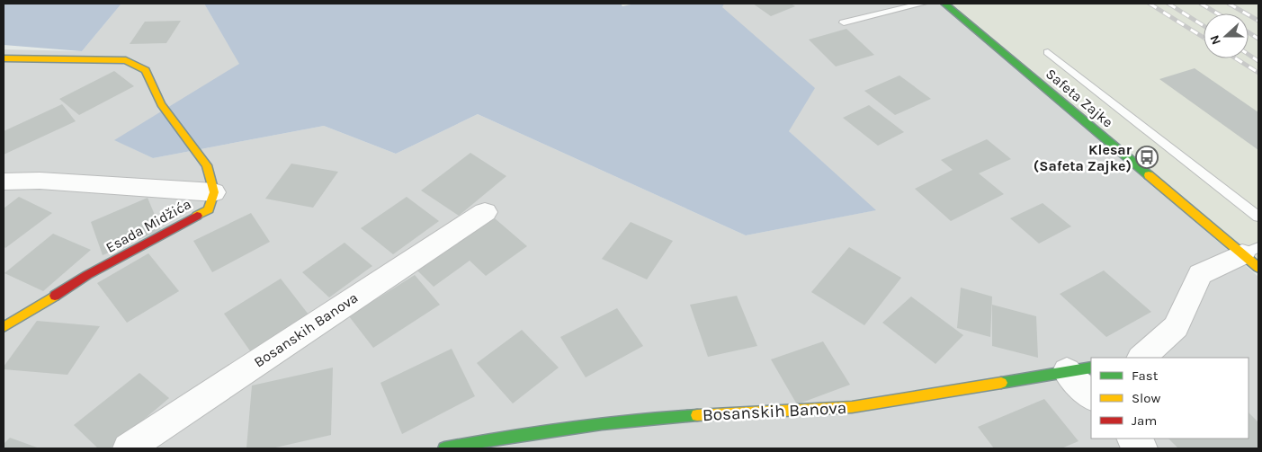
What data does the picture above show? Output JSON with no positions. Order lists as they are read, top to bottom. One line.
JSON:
{"streets":{"street":["Safeta Zajke","Esada Midžića","Bosanskih Banova"]},"places":{"bus stop":["Klesar (Safeta Zajke)"]},"legend":["Fast","Slow","Jam"],"north":"left"}
